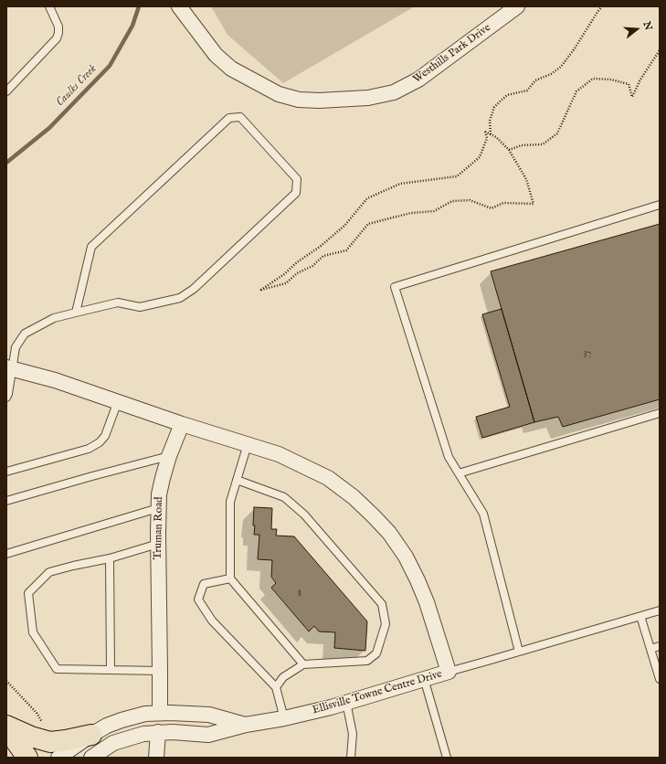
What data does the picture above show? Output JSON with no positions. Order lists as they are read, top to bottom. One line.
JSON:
{"streets":{"street":["Westhills Park Drive","Truman Road","Ellisville Towne Centre Drive"]},"crossings":[["Truman Road","Ellisville Towne Centre Drive"]],"water":["Caulks Creek"],"house_numbers":["37","8"],"north":"right"}
